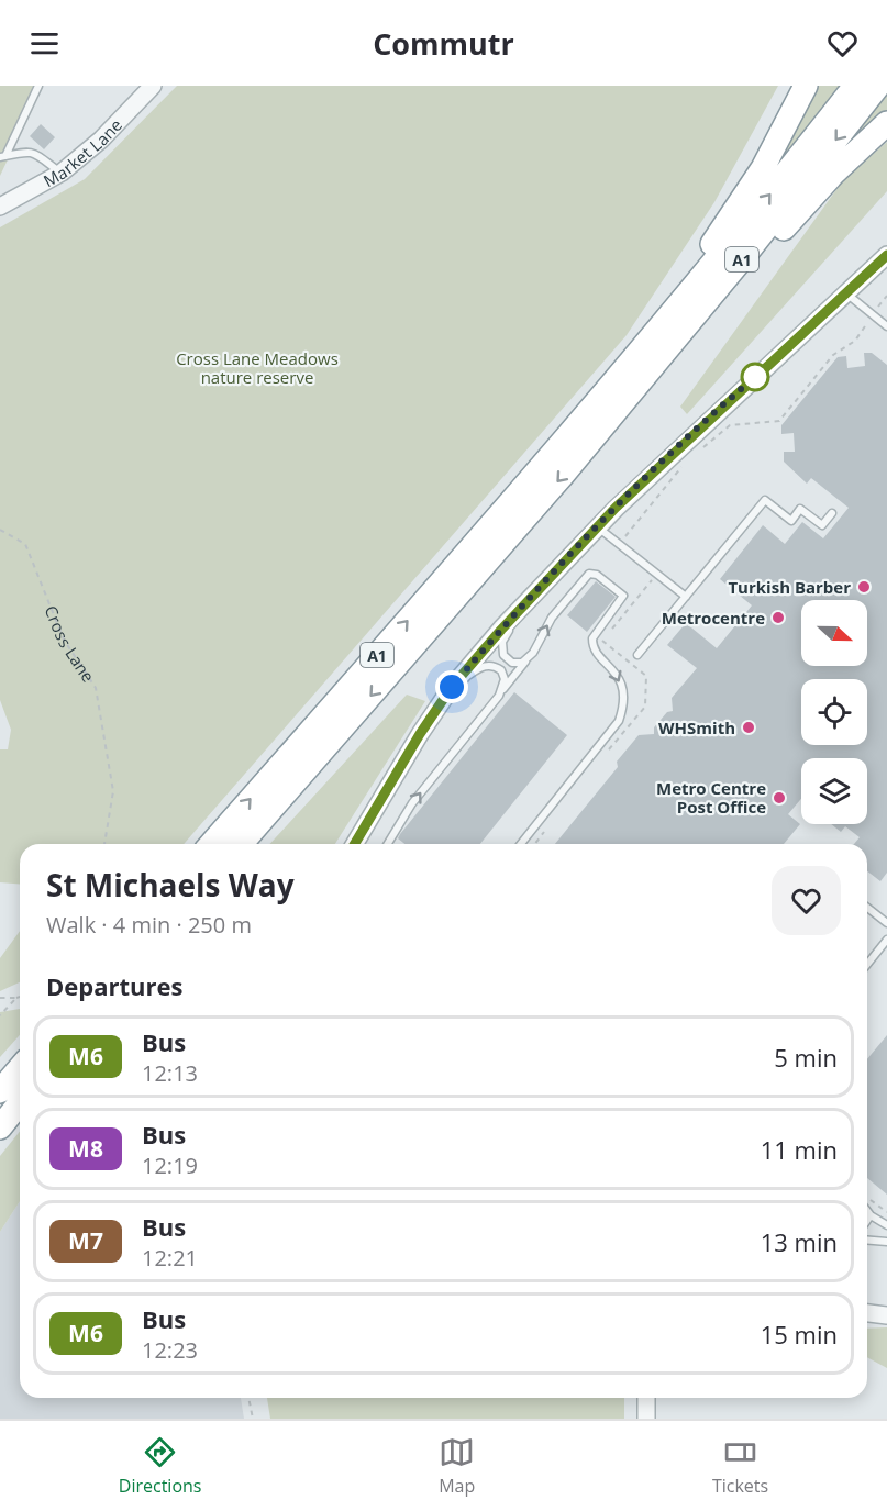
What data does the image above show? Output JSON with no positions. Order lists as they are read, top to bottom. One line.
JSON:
{"streets":{"highway":["A1"],"street":["Market Lane"],"path":["Cross Lane"]},"parks":["Cross Lane Meadows nature reserve"],"places":["Turkish Barber","Metrocentre","WHSmith","Metro Centre Post Office"],"lines":["bus line M6"],"north":"right","page":{"header":"Commutr","heading":[["St Michaels Way","Walk · 4 min · 250 m"],"Departures"],"list":[{"mark":"M6","name":"Bus","note":"12:13","value":"5 min"},{"mark":"M8","name":"Bus","note":"12:19","value":"11 min"},{"mark":"M7","name":"Bus","note":"12:21","value":"13 min"},{"mark":"M6","name":"Bus","note":"12:23","value":"15 min"}],"tabs":["Directions","Map","Tickets"]}}
